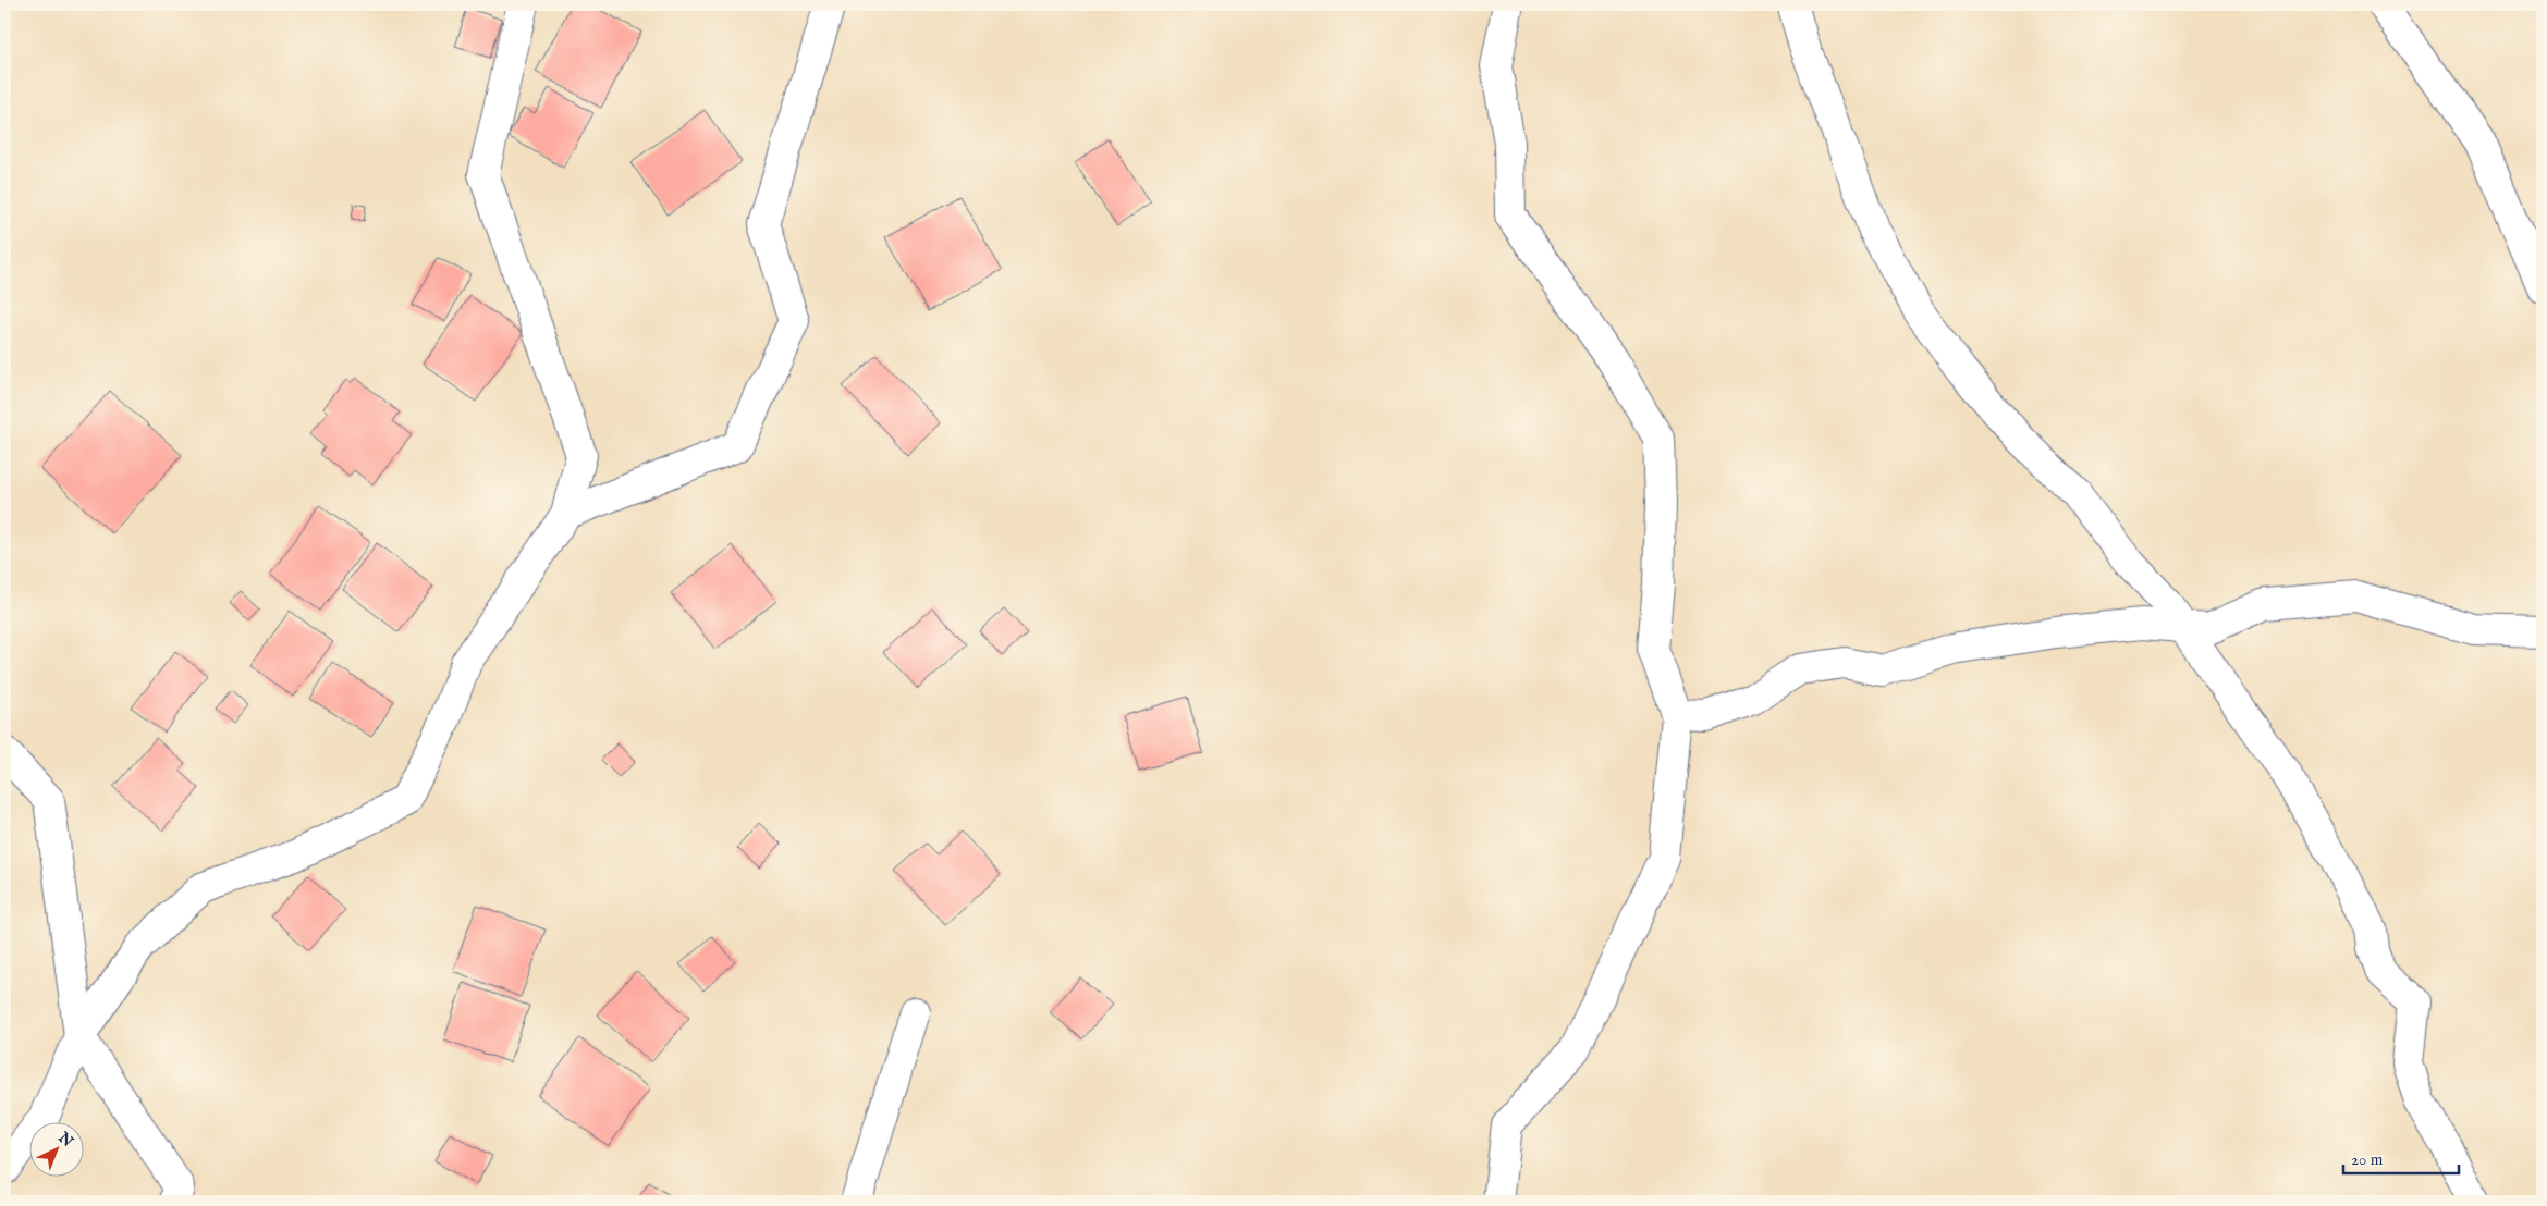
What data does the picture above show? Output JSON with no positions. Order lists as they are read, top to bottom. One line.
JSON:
{"scale_bar":"20 m","north":"top right"}
